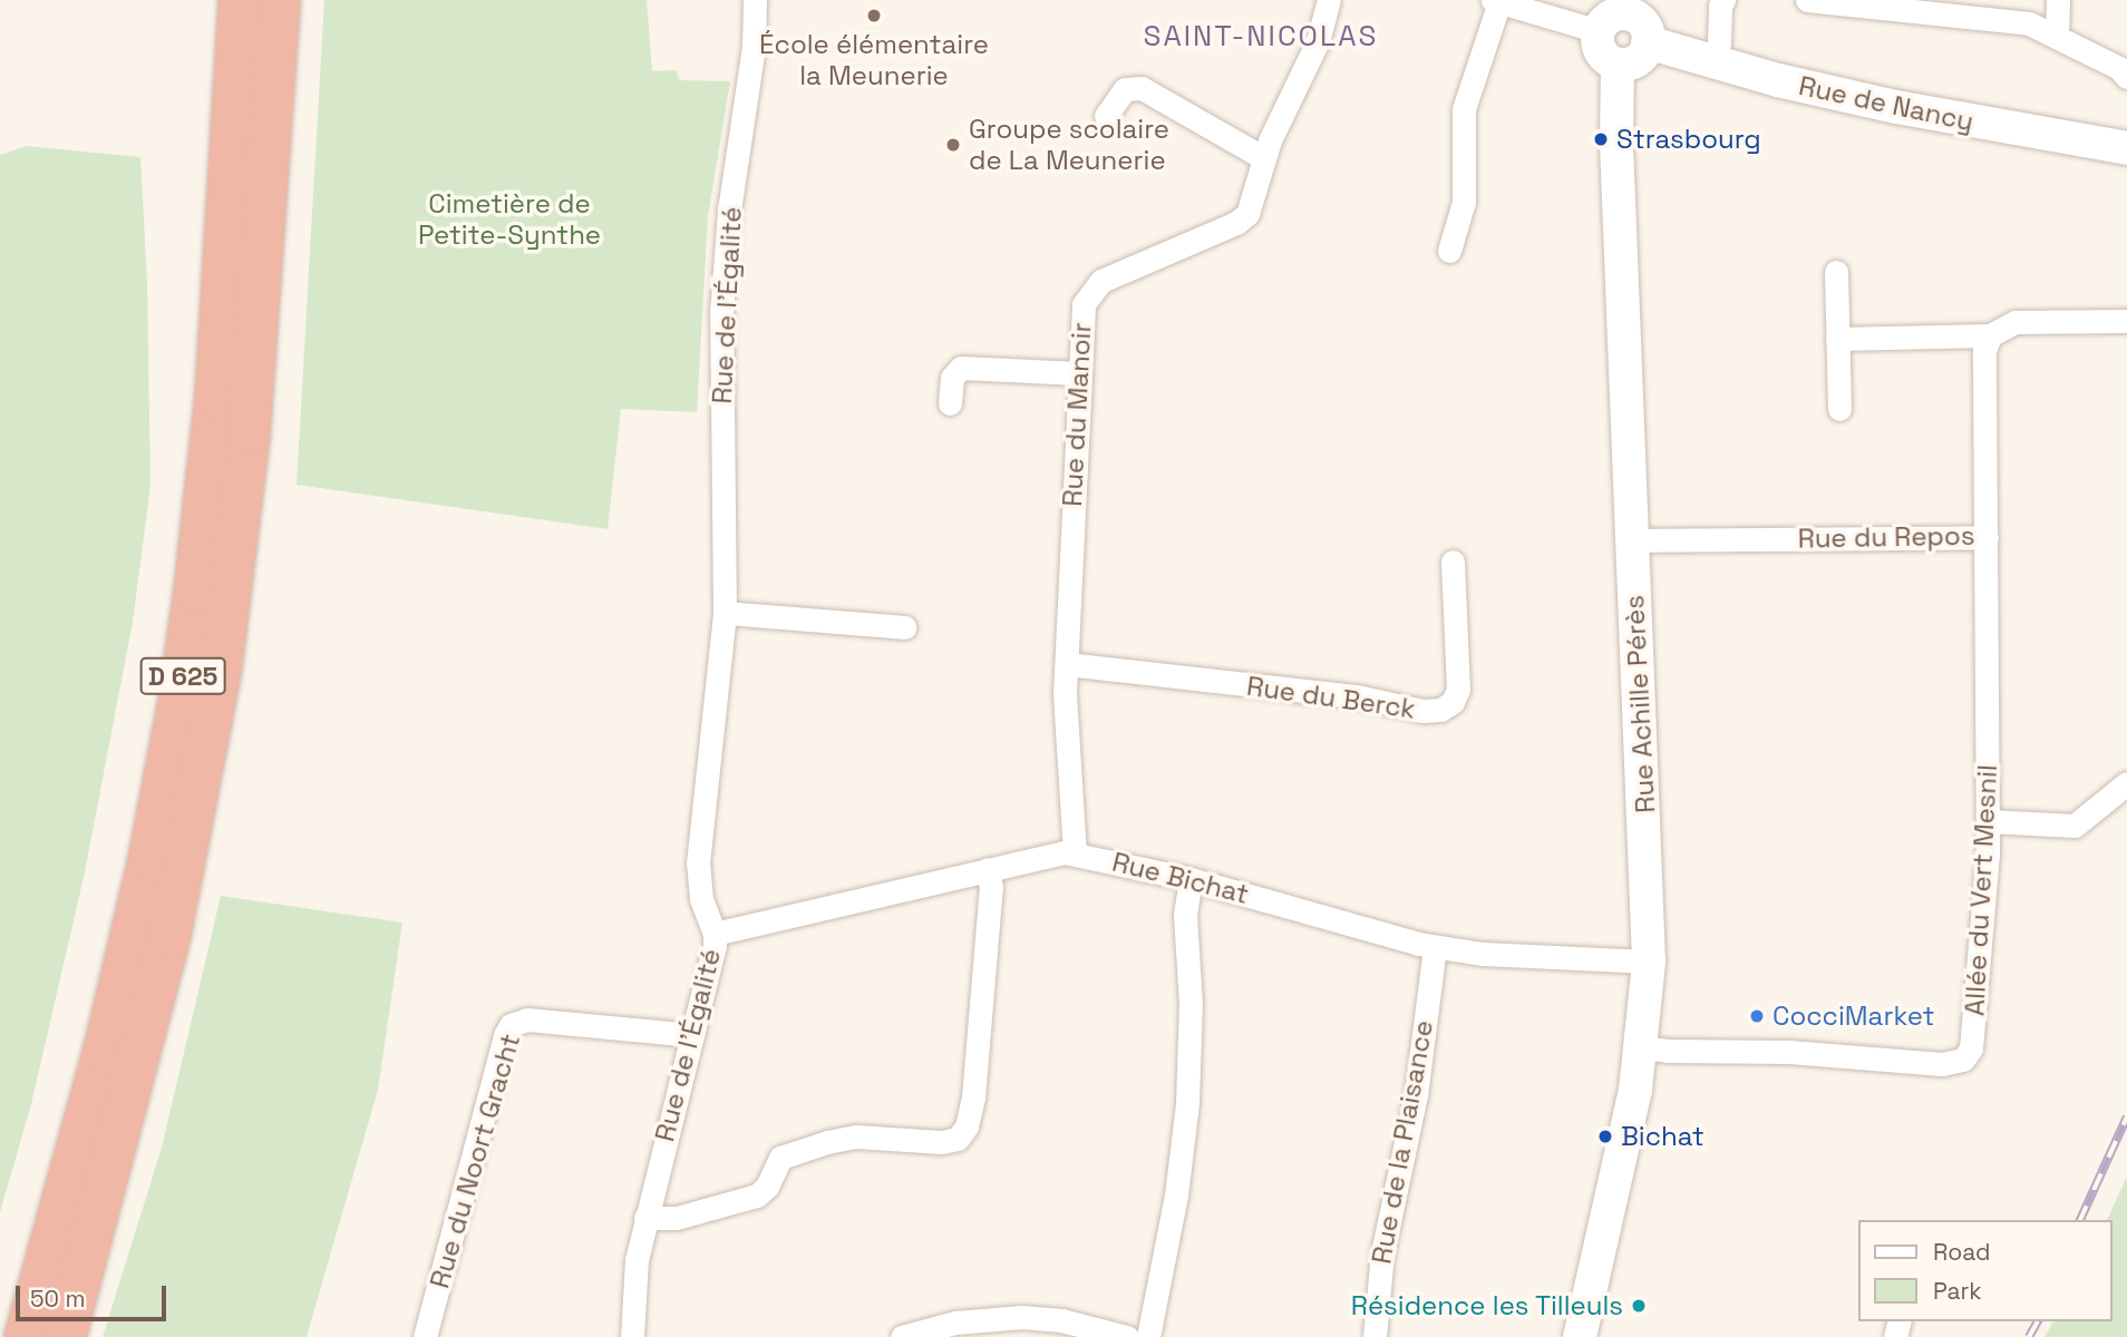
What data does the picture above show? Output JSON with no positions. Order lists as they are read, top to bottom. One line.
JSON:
{"streets":{"highway":["D 625"],"street":["Rue de Nancy","Rue de l'Égalité","Rue du Manoir","Rue du Repos","Rue du Berck","Rue Achille Pérès","Rue Bichat","Allée du Vert Mesnil","Rue de la Plaisance","Rue du Noort Gracht"]},"crossings":[["Rue de Nancy","Rue Achille Pérès"],["Rue de l'Égalité","Rue Bichat"],["Rue de l'Égalité","Rue du Noort Gracht"],["Rue du Manoir","Rue du Berck"],["Rue du Manoir","Rue Bichat"],["Rue du Repos","Rue Achille Pérès"],["Rue du Repos","Allée du Vert Mesnil"],["Rue Achille Pérès","Rue Bichat"],["Rue Achille Pérès","Allée du Vert Mesnil"],["Rue Bichat","Rue de la Plaisance"]],"districts":["SAINT-NICOLAS"],"parks":["Cimetière de Petite-Synthe"],"places":["École élémentaire la Meunerie","Strasbourg","Groupe scolaire de La Meunerie","CocciMarket","Bichat","Résidence les Tilleuls"],"legend":["Road","Park"],"scale_bar":"50 m"}
